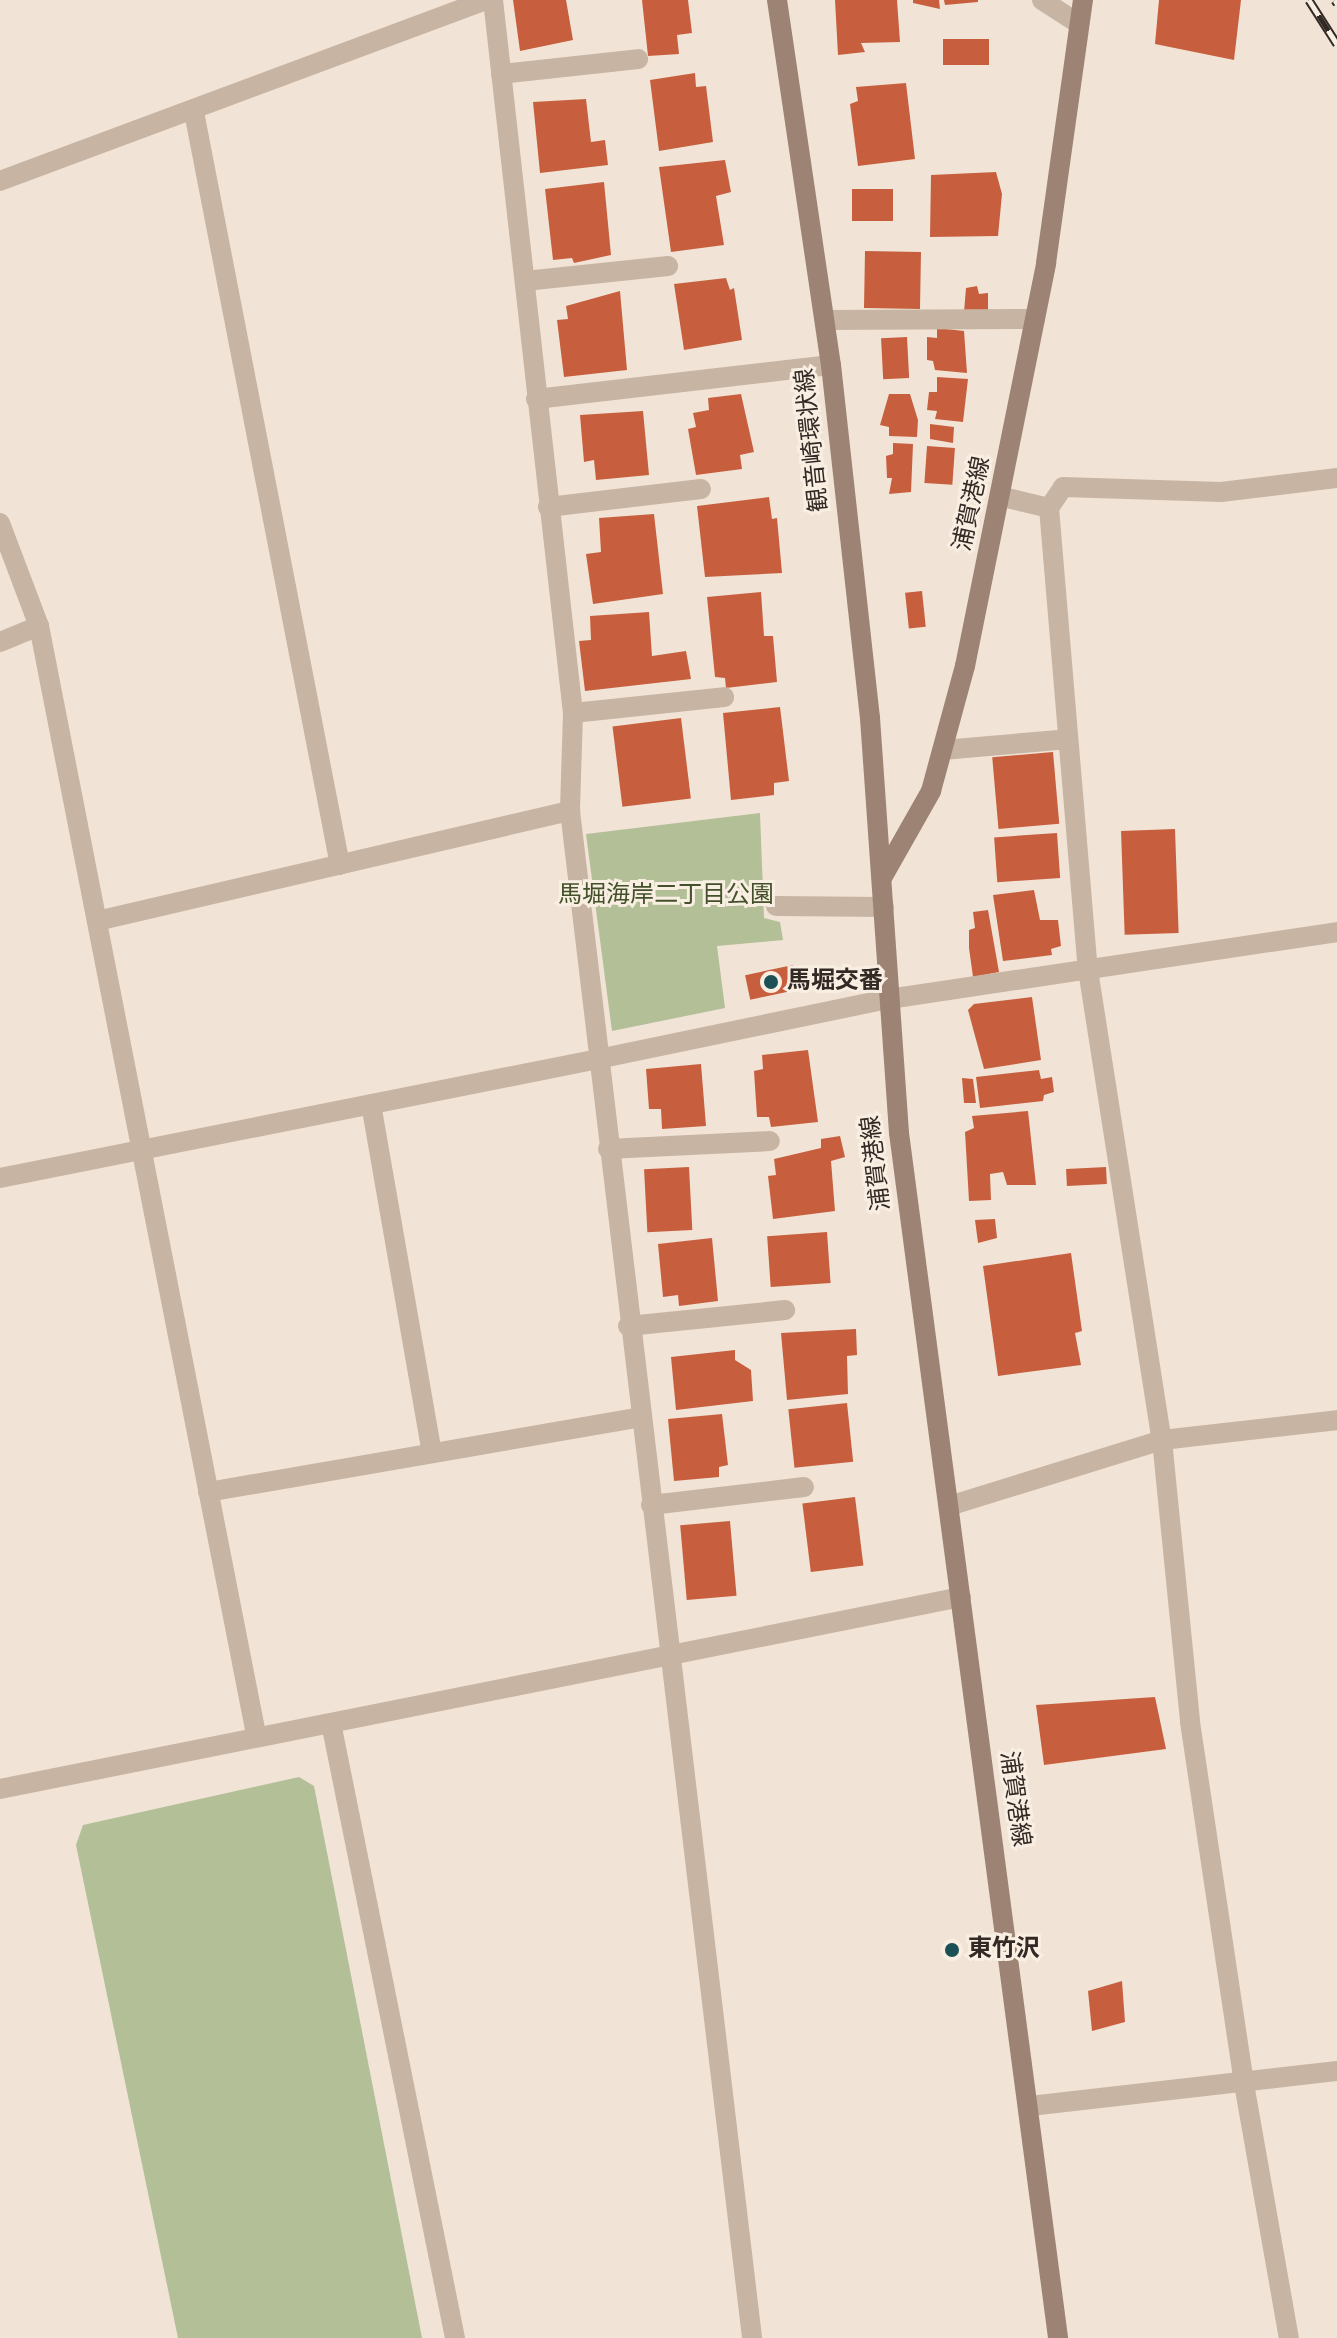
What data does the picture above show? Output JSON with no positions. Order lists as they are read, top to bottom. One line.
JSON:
{"streets":{"main road":["観音崎環状線","浦賀港線"]},"crossings":[["観音崎環状線","浦賀港線"]],"parks":["馬堀海岸二丁目公園"],"places":["馬堀交番","東竹沢"]}
